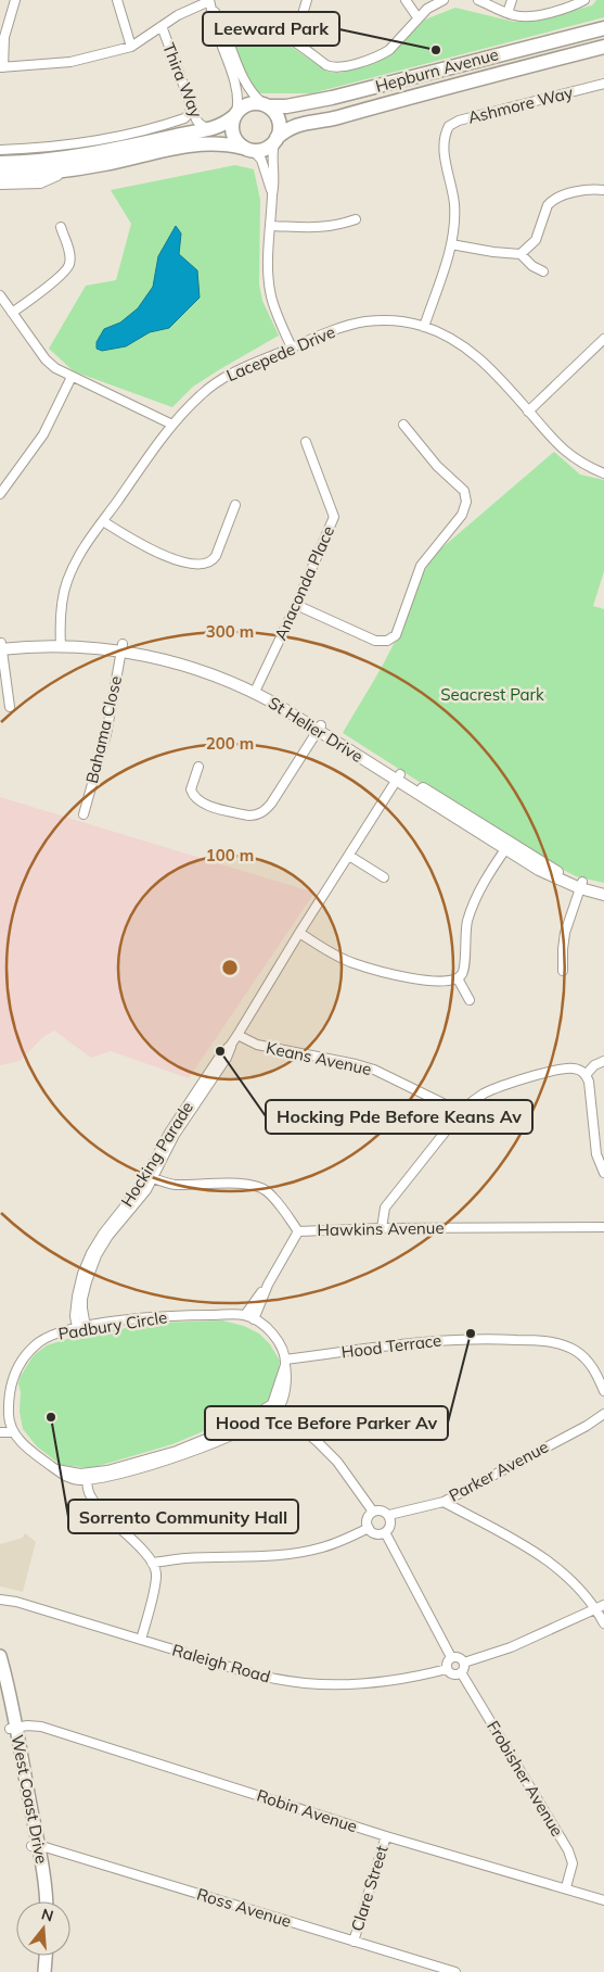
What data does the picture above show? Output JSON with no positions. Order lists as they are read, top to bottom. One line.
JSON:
{"streets":{"main road":["Hepburn Avenue","West Coast Drive"],"street":["Thira Way","Ashmore Way","Lacepede Drive","Anaconda Place","Bahama Close","St Helier Drive","Keans Avenue","Hocking Parade","Hawkins Avenue","Padbury Circle","Hood Terrace","Parker Avenue","Raleigh Road","Frobisher Avenue","Robin Avenue","Clare Street","Ross Avenue"]},"crossings":[["Ashmore Way","Lacepede Drive"],["Lacepede Drive","St Helier Drive"],["Anaconda Place","St Helier Drive"],["Bahama Close","St Helier Drive"],["St Helier Drive","Hocking Parade"],["Keans Avenue","Hocking Parade"],["Hocking Parade","Hawkins Avenue"],["Hocking Parade","Padbury Circle"],["Padbury Circle","Hood Terrace"],["Raleigh Road","Frobisher Avenue"],["Frobisher Avenue","Robin Avenue"],["West Coast Drive","Robin Avenue"],["West Coast Drive","Ross Avenue"],["Robin Avenue","Clare Street"],["Clare Street","Ross Avenue"]],"parks":["Seacrest Park"],"places":["Leeward Park","Hocking Pde Before Keans Av","Hood Tce Before Parker Av","Sorrento Community Hall"],"north":"top","rings":["300 m","200 m","100 m"]}
